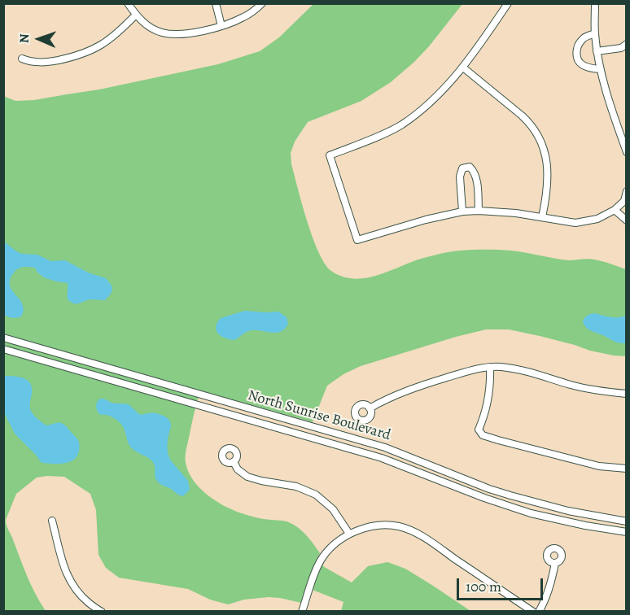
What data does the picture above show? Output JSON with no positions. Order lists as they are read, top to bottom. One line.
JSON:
{"streets":{"street":["North Sunrise Boulevard"]},"scale_bar":"100 m","north":"left"}
